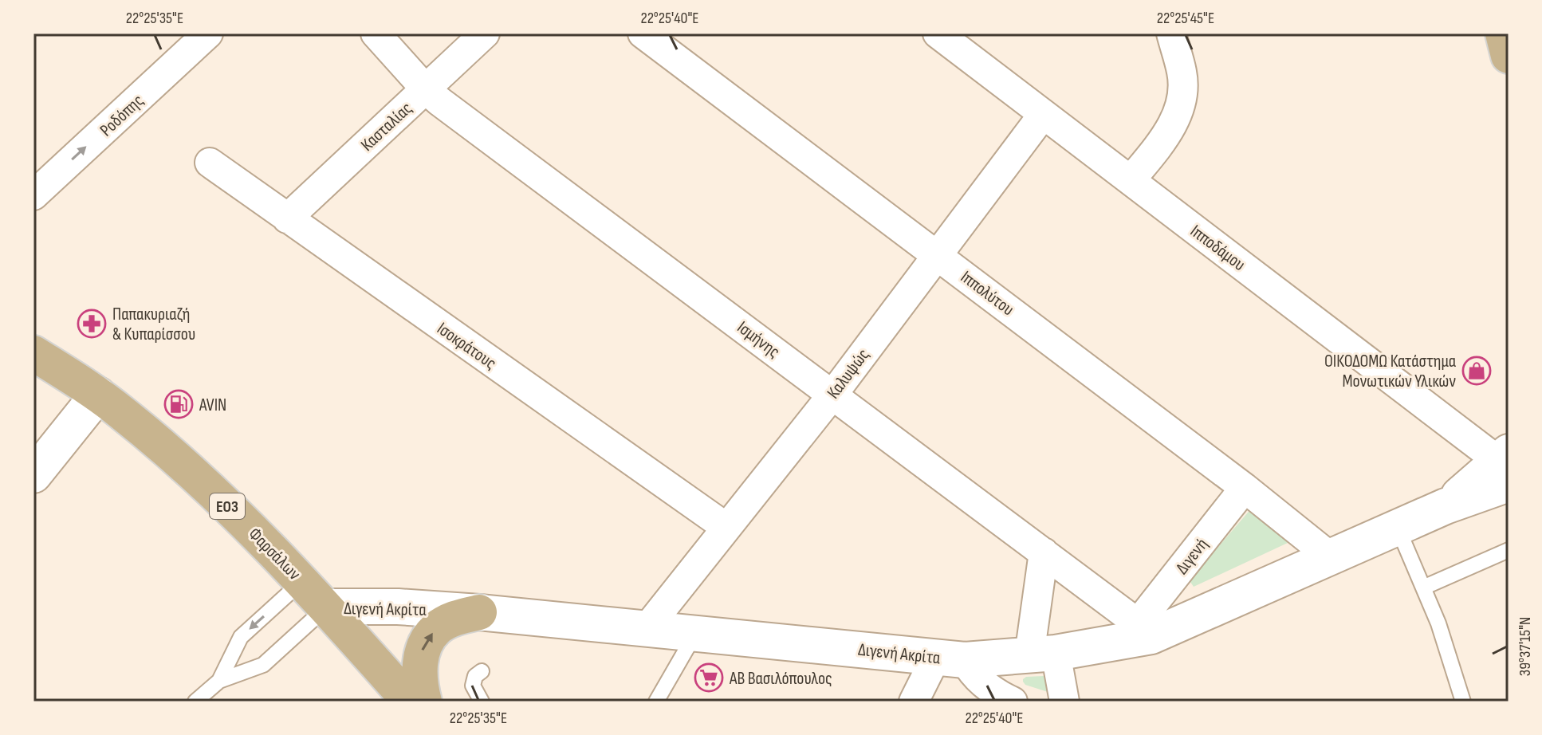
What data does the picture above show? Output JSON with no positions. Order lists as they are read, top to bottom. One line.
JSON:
{"streets":{"main road":["ΕΟ3","Φαρσάλων","Διγενή Ακρίτα"],"street":["Ροδόπης","Κασταλίας","Ιπποδάμου","Ιππολύτου","Ισμήνης","Ισοκράτους","Καλυψώς","Διγενή"]},"crossings":[["Κασταλίας","Ισμήνης"],["Κασταλίας","Ισοκράτους"],["Ιπποδάμου","Καλυψώς"],["Ιπποδάμου","Διγενή Ακρίτα"],["Ιππολύτου","Καλυψώς"],["Ιππολύτου","Διγενή"],["Ιππολύτου","Διγενή Ακρίτα"],["Ισμήνης","Καλυψώς"],["Ισμήνης","Διγενή"],["Ισμήνης","Διγενή Ακρίτα"],["Ισοκράτους","Καλυψώς"],["Καλυψώς","Διγενή Ακρίτα"],["Φαρσάλων","Διγενή Ακρίτα"],["Διγενή","Διγενή Ακρίτα"]],"one_way":["Ροδόπης"],"places":{"pharmacy":["Παπακυριαζή & Κυπαρίσσου"],"shop":["ΟΙΚΟΔΟΜΩ Κατάστημα Μονωτικών Υλικών"],"fuel station":["AVIN"],"supermarket":["ΑΒ Βασιλόπουλος"]},"coordinates":["22°25'35\"E","22°25'40\"E","22°25'45\"E","39°37'15\"N"]}
